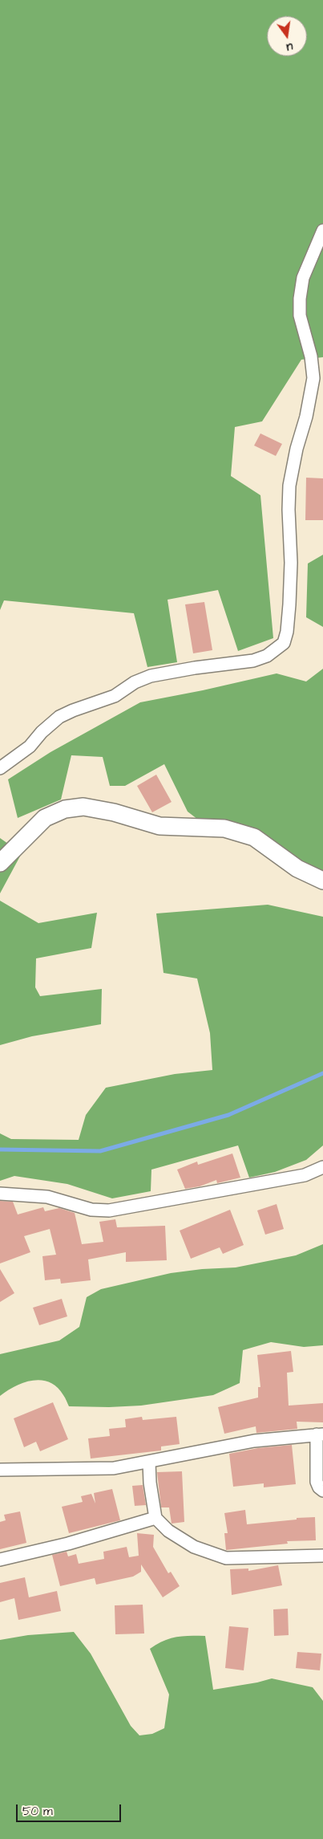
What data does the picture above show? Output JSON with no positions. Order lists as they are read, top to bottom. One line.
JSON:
{"scale_bar":"50 m","north":"bottom"}
